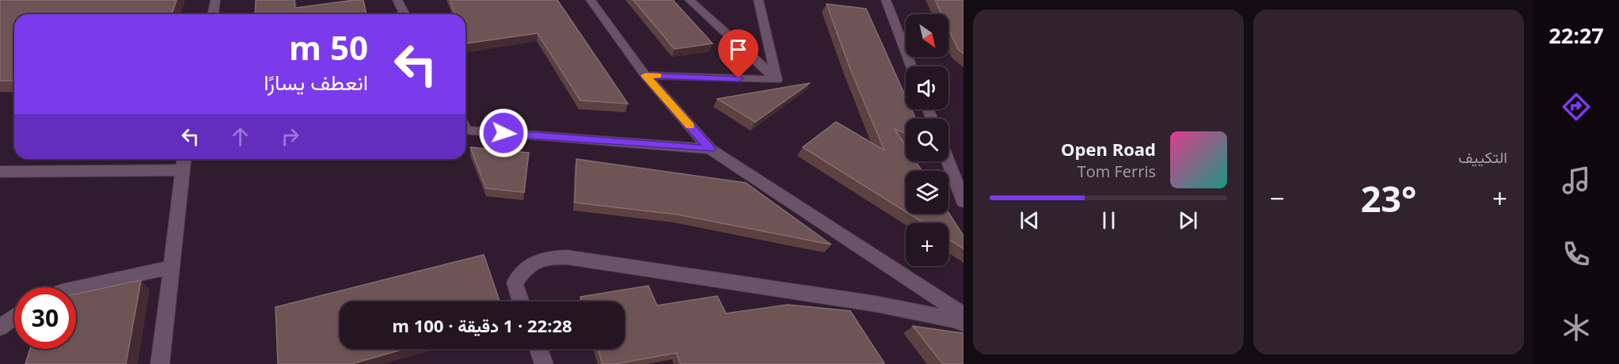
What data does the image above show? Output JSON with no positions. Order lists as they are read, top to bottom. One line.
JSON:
{"north":"bottom right","page":{"tabs":"22:27","tile":"التكييف","map_buttons":"+","turn":["50 m","انعطف يسارًا"],"song":["Open Road","Tom Ferris"],"heat":["−","23°","+"],"limit":"30","trip":"22:28 · 1 دقيقة · 100 m"}}
